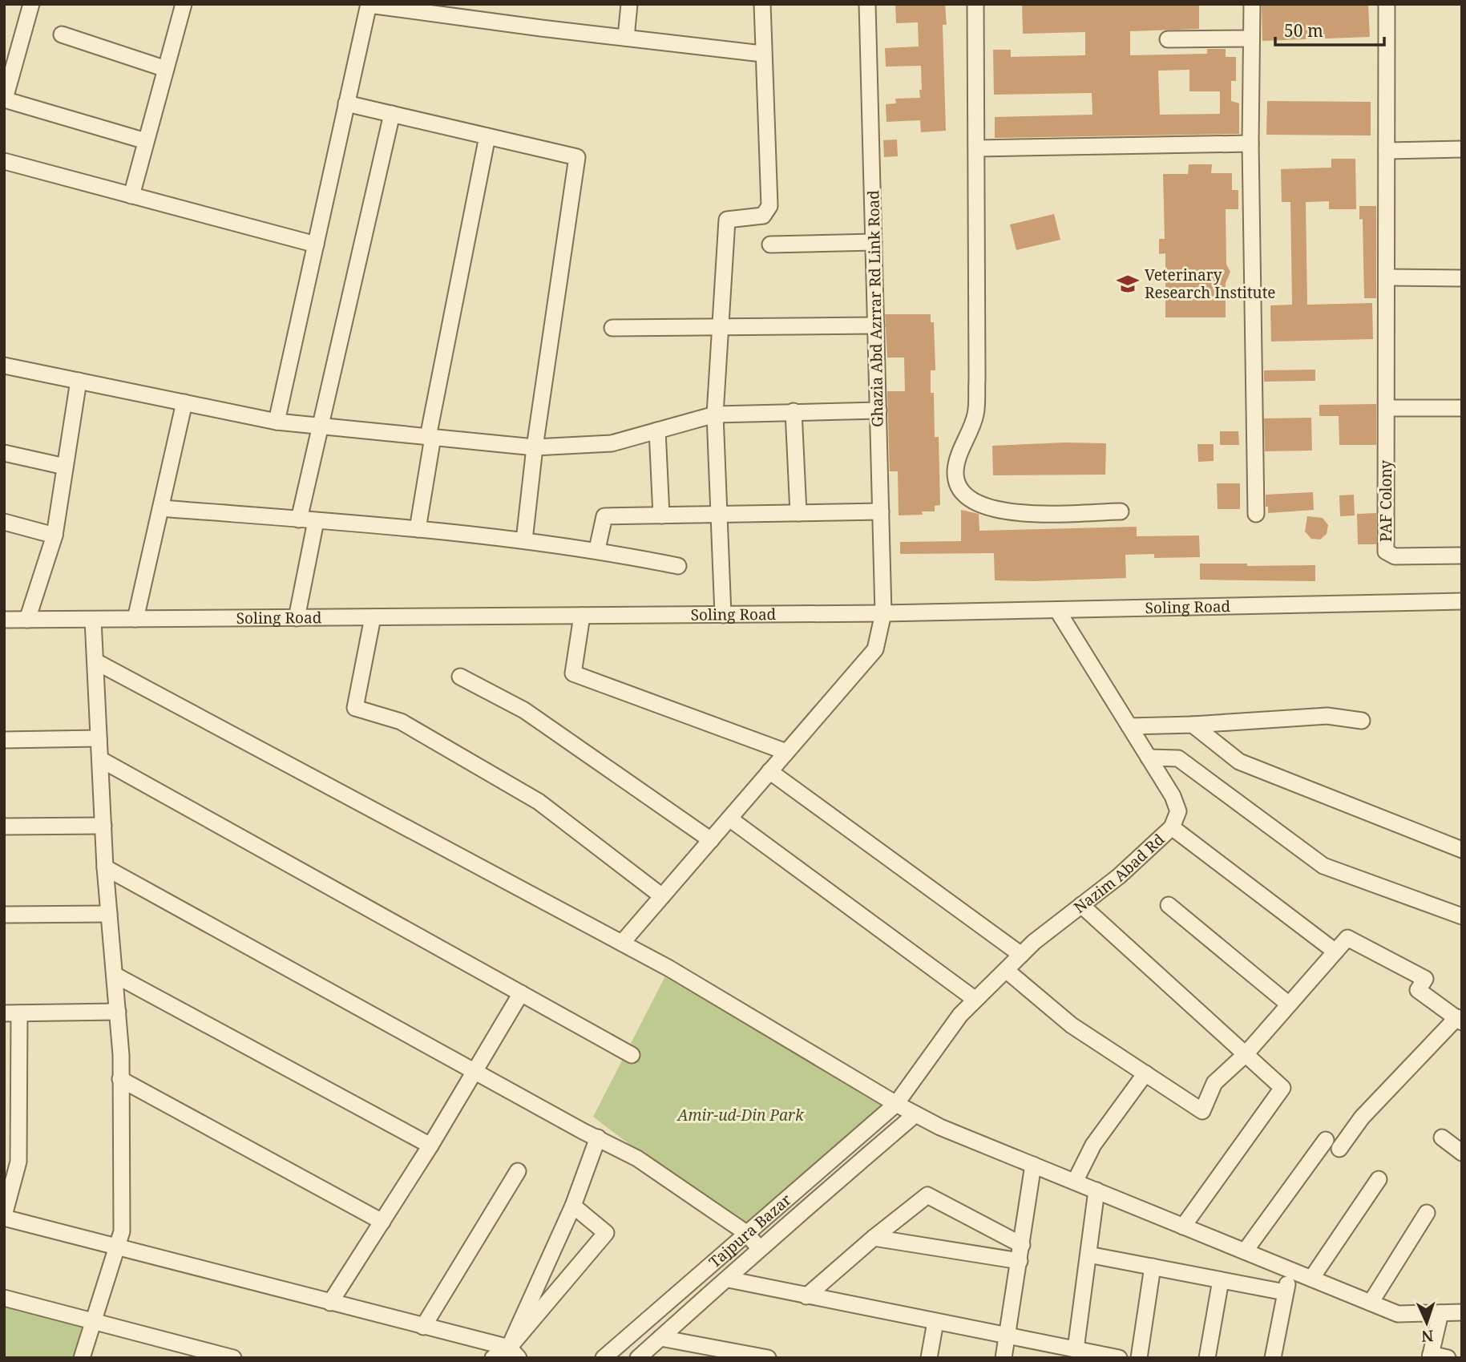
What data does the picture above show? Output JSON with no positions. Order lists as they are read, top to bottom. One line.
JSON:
{"streets":{"street":["Ghazia Abd Azrrar Rd Link Road","PAF Colony","Soling Road","Nazim Abad Rd","Tajpura Bazar"]},"crossings":[["Ghazia Abd Azrrar Rd Link Road","Soling Road"],["Soling Road","Nazim Abad Rd"],["Nazim Abad Rd","Tajpura Bazar"]],"parks":["Amir-ud-Din Park"],"places":{"school or university":["Veterinary Research Institute"]},"scale_bar":"50 m","north":"bottom"}
